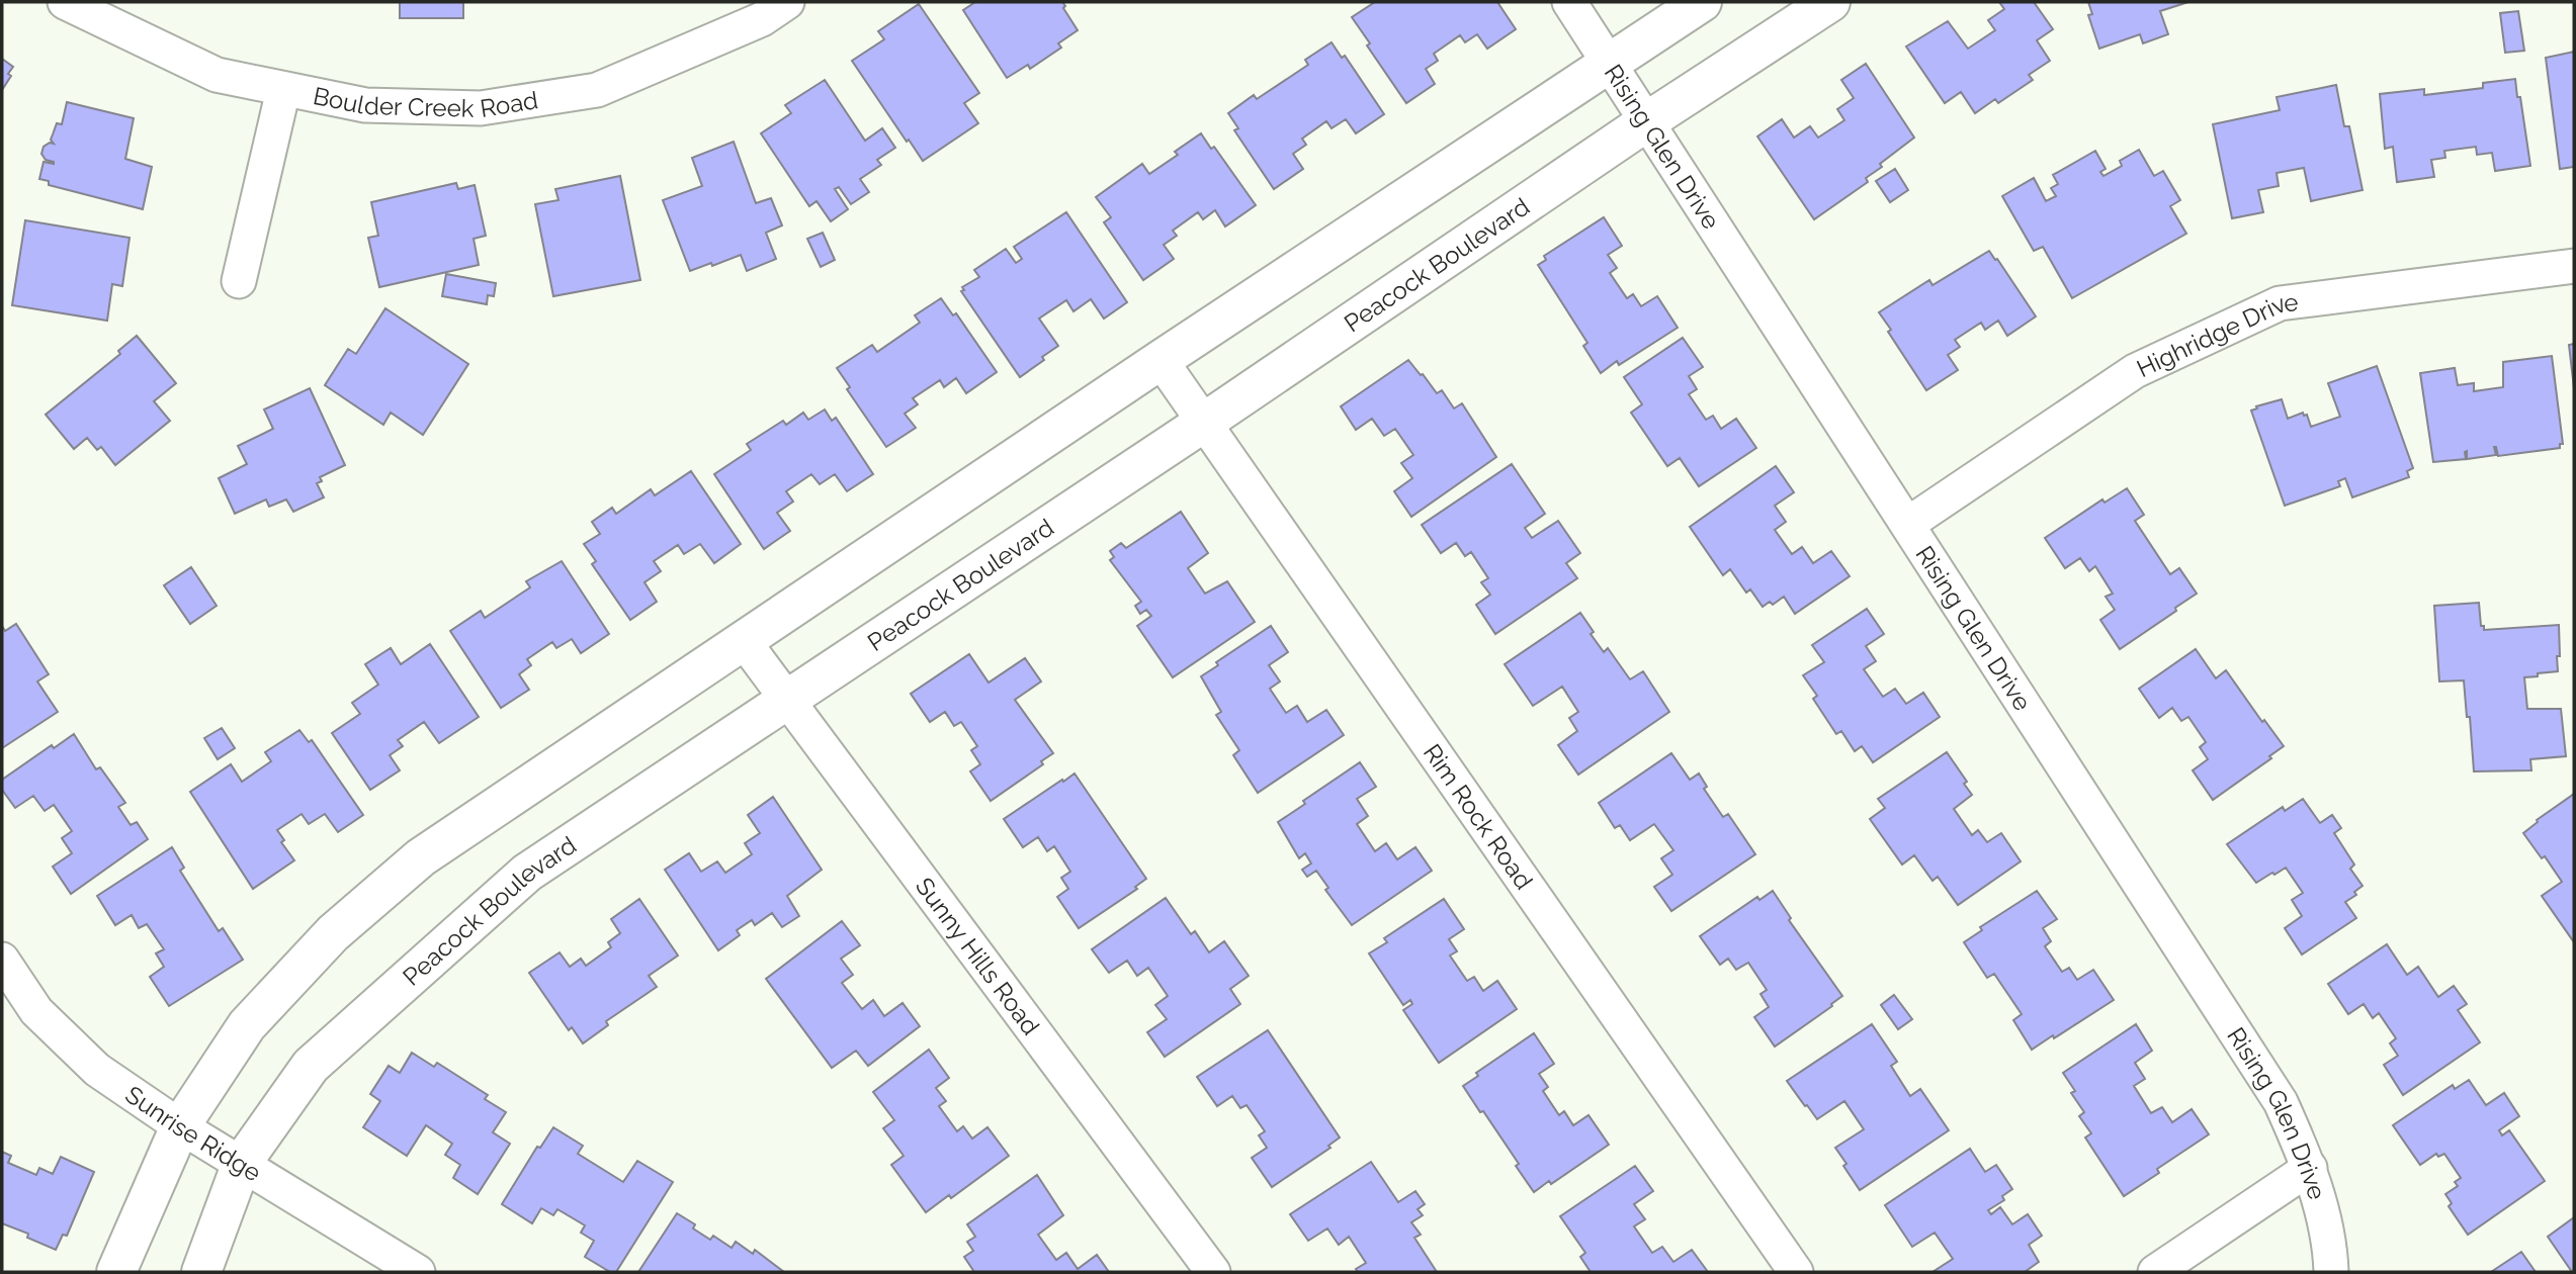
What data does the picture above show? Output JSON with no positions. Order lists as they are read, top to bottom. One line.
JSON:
{"streets":{"street":["Boulder Creek Road","Rising Glen Drive","Peacock Boulevard","Highridge Drive","Rim Rock Road","Sunny Hills Road","Sunrise Ridge"]},"crossings":[["Rising Glen Drive","Peacock Boulevard"],["Rising Glen Drive","Highridge Drive"],["Peacock Boulevard","Rim Rock Road"],["Peacock Boulevard","Sunny Hills Road"],["Peacock Boulevard","Sunrise Ridge"]]}
